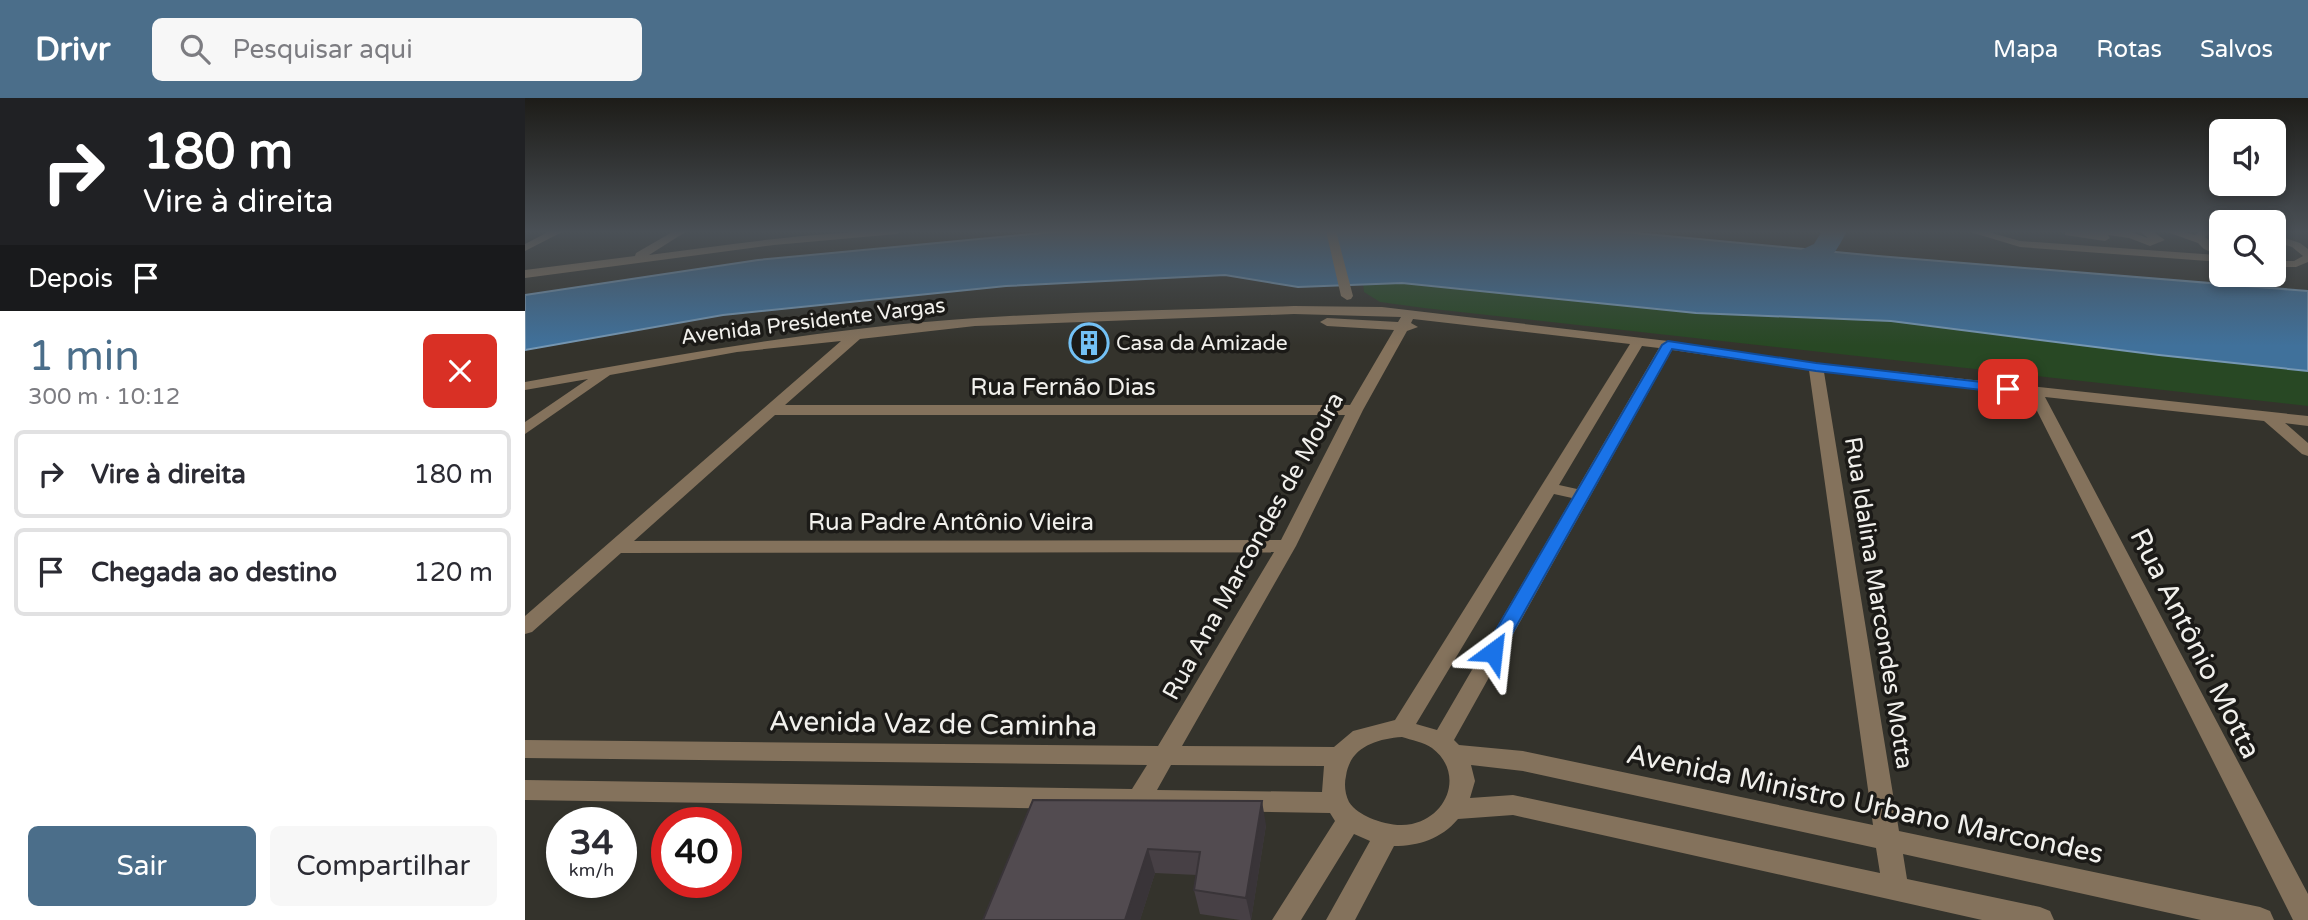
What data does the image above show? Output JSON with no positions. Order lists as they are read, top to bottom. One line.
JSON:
{"streets":{"street":["Avenida Presidente Vargas","Rua Fernão Dias","Rua Padre Antônio Vieira","Rua Ana Marcondes de Moura","Rua Idalina Marcondes Motta","Rua Antônio Motta","Avenida Vaz de Caminha","Avenida Ministro Urbano Marcondes"]},"crossings":[["Avenida Presidente Vargas","Rua Ana Marcondes de Moura"],["Avenida Presidente Vargas","Rua Idalina Marcondes Motta"],["Avenida Presidente Vargas","Rua Antônio Motta"],["Rua Fernão Dias","Rua Ana Marcondes de Moura"],["Rua Padre Antônio Vieira","Rua Ana Marcondes de Moura"],["Rua Ana Marcondes de Moura","Avenida Vaz de Caminha"],["Rua Idalina Marcondes Motta","Avenida Ministro Urbano Marcondes"],["Avenida Vaz de Caminha","Avenida Ministro Urbano Marcondes"]],"places":{"building":["Casa da Amizade"]},"page":{"header":"Drivr","search":"Pesquisar aqui","nav":["Mapa","Rotas","Salvos"],"turn":["180 m","Vire à direita"],"then":"Depois","heading":["1 min","300 m · 10:12"],"list":[{"name":"Vire à direita","value":"180 m"},{"name":"Chegada ao destino","value":"120 m"}],"speed":"34 km/h","limit":"40","buttons":["Sair","Compartilhar"]}}
